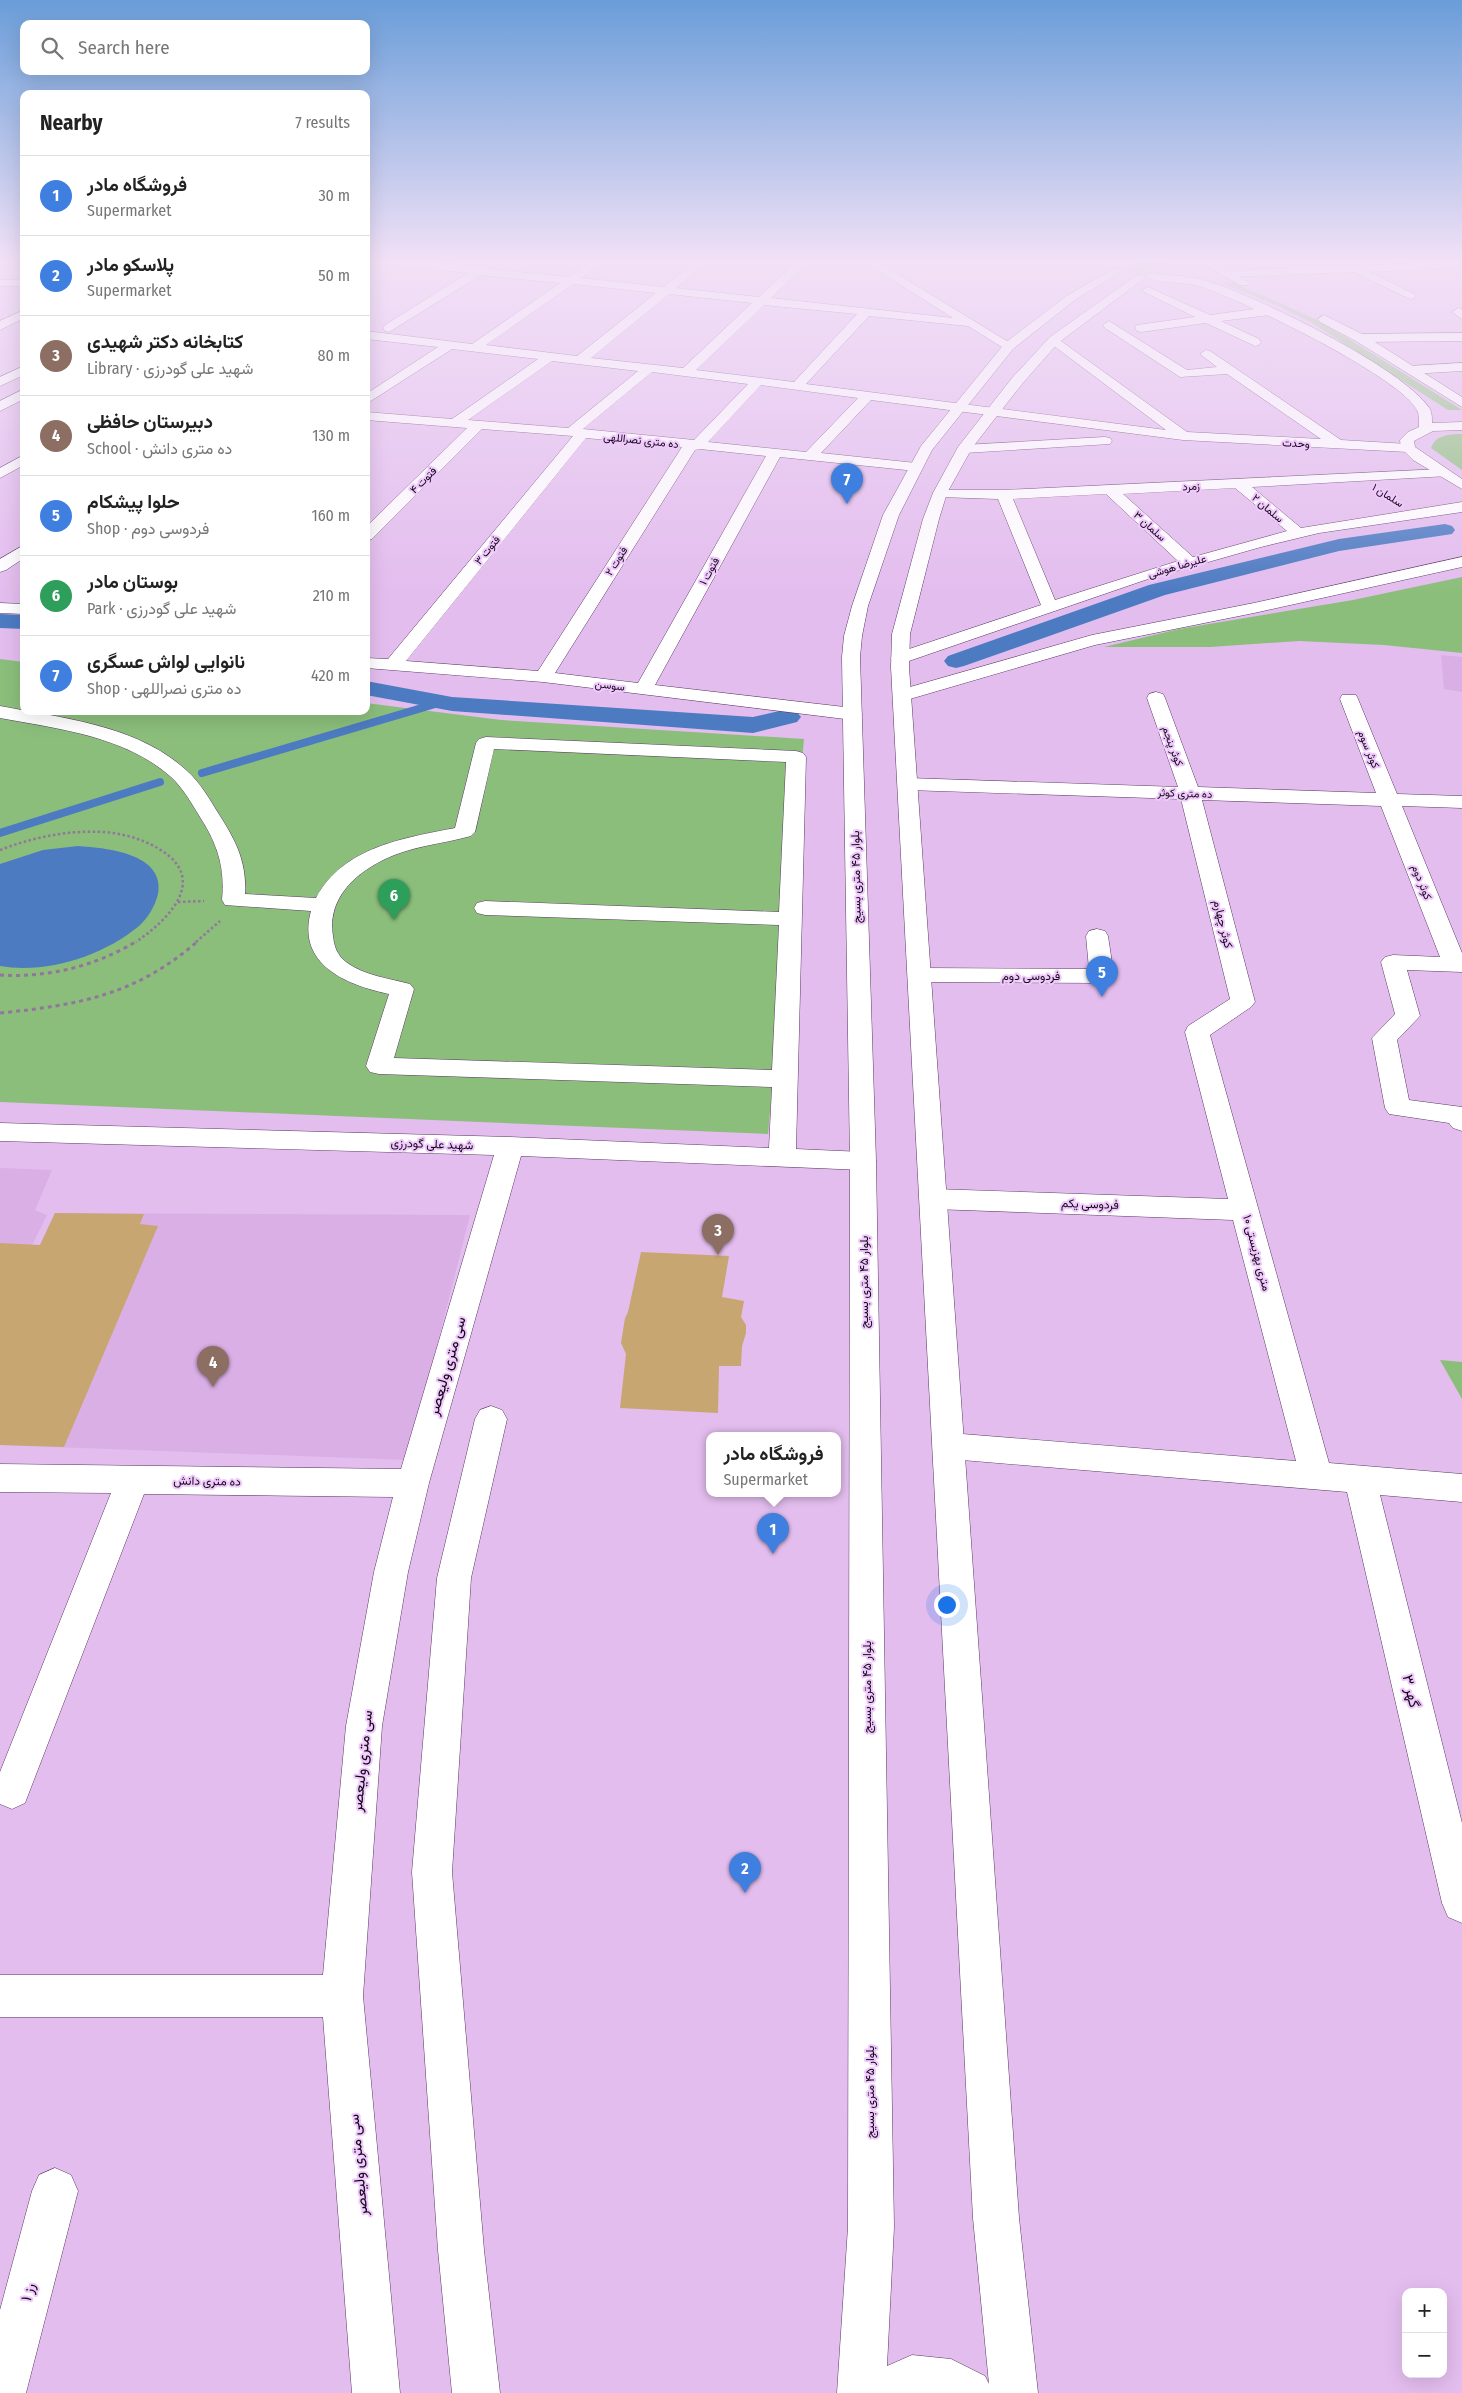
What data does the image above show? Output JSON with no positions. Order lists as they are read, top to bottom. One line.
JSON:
{"streets":{"street":["ده متری نصراللهی","وحدت","فتوت ۴","زمرد","سلمان ۱","سلمان ۲","سلمان ۳","فتوت ۳","فتوت ۲","علیرضا هوشی","فتوت ۱","سوسن","کوثر پنجم","کوثر سوم","ده متری کوثر","بلوار ۴۵ متری بسیج","کوثر دوم","کوثر چهارم","فردوسی دوم","شهید علی گودرزی","فردوسی یکم","۱۰ متری بهزیستی","سی متری ولیعصر","ده متری دانش","گهر ۳","رز ۱"]},"crossings":[["ده متری نصراللهی","فتوت ۴"],["ده متری نصراللهی","فتوت ۳"],["ده متری نصراللهی","فتوت ۲"],["ده متری نصراللهی","فتوت ۱"],["ده متری نصراللهی","بلوار ۴۵ متری بسیج"],["وحدت","بلوار ۴۵ متری بسیج"],["زمرد","سلمان ۱"],["زمرد","سلمان ۲"],["زمرد","سلمان ۳"],["زمرد","بلوار ۴۵ متری بسیج"],["سلمان ۱","علیرضا هوشی"],["سلمان ۲","علیرضا هوشی"],["سلمان ۳","علیرضا هوشی"],["فتوت ۳","سوسن"],["فتوت ۲","سوسن"],["فتوت ۱","سوسن"],["سوسن","بلوار ۴۵ متری بسیج"],["کوثر پنجم","ده متری کوثر"],["کوثر پنجم","کوثر چهارم"],["کوثر سوم","ده متری کوثر"],["کوثر سوم","کوثر دوم"],["ده متری کوثر","کوثر دوم"],["ده متری کوثر","کوثر چهارم"],["بلوار ۴۵ متری بسیج","شهید علی گودرزی"],["کوثر چهارم","۱۰ متری بهزیستی"],["شهید علی گودرزی","سی متری ولیعصر"],["فردوسی یکم","۱۰ متری بهزیستی"],["سی متری ولیعصر","ده متری دانش"]],"page":{"search":"Search here","heading":["Nearby","7 results"],"list":[{"mark":"1","name":"فروشگاه مادر","note":"Supermarket","value":"30 m"},{"mark":"2","name":"پلاسکو مادر","note":"Supermarket","value":"50 m"},{"mark":"3","name":"کتابخانه دکتر شهیدی","note":"Library · شهید علی گودرزی","value":"80 m"},{"mark":"4","name":"دبیرستان حافظی","note":"School · ده متری دانش","value":"130 m"},{"mark":"5","name":"حلوا پیشکام","note":"Shop · فردوسی دوم","value":"160 m"},{"mark":"6","name":"بوستان مادر","note":"Park · شهید علی گودرزی","value":"210 m"},{"mark":"7","name":"نانوایی لواش عسگری","note":"Shop · ده متری نصراللهی","value":"420 m"}],"pins":["7","6","5","3","4","1","2"],"popup":["فروشگاه مادر","Supermarket"],"map_buttons":["+","−"]}}
